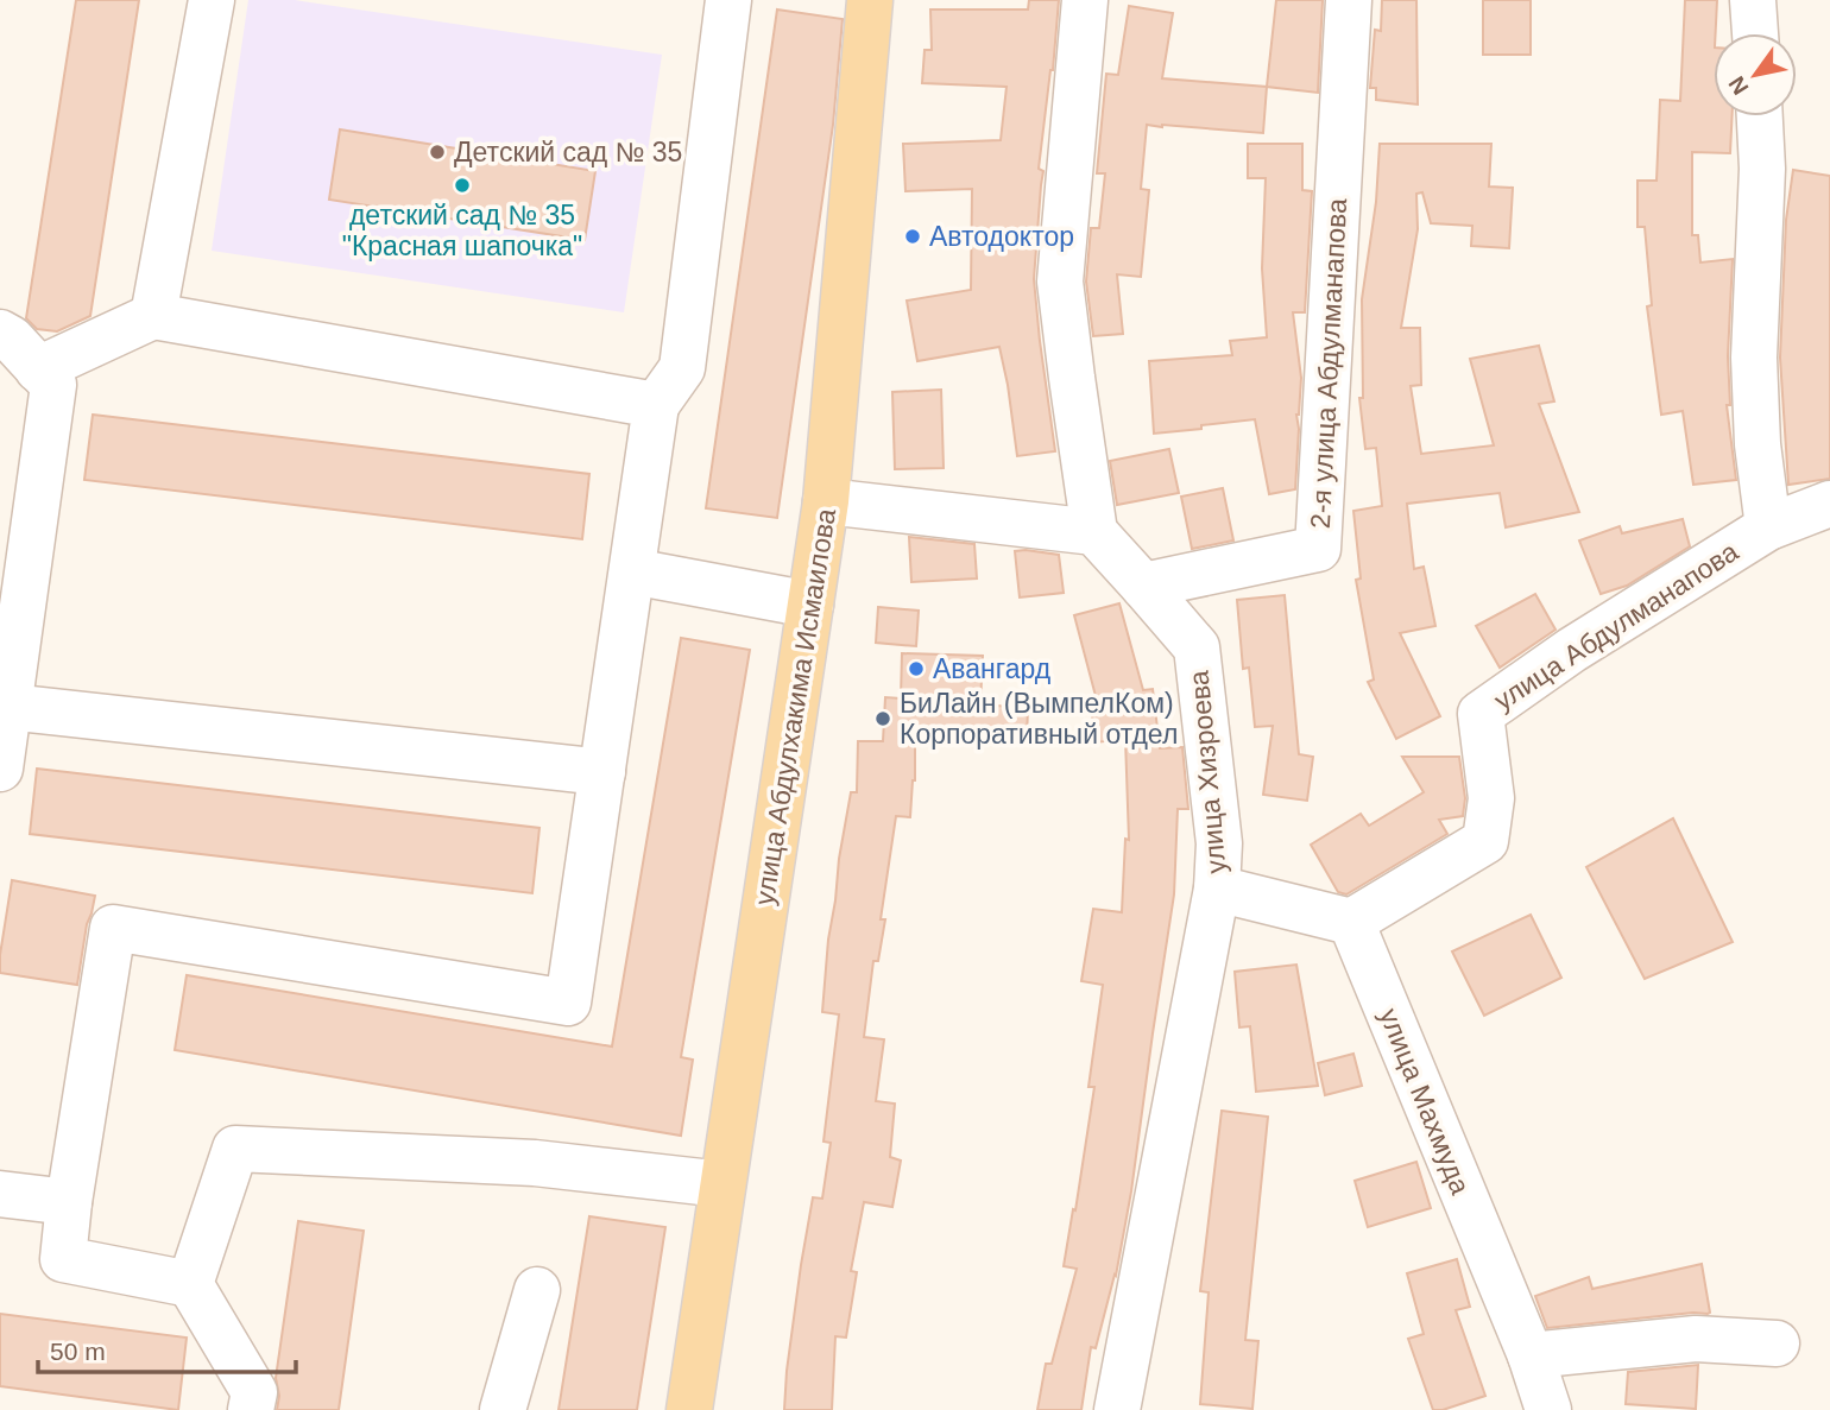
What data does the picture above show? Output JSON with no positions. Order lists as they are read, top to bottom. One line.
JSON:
{"streets":{"main road":["улица Абдулхакима Исмаилова"],"street":["2-я улица Абдулманапова","улица Абдулманапова","улица Хизроева","улица Махмуда"]},"crossings":[["2-я улица Абдулманапова","улица Хизроева"],["улица Абдулманапова","улица Махмуда"]],"places":["Детский сад № 35","детский сад № 35 \"Красная шапочка\"","Автодоктор","Авангард","БиЛайн (ВымпелКом) Корпоративный отдел"],"scale_bar":"50 m","north":"bottom left"}
